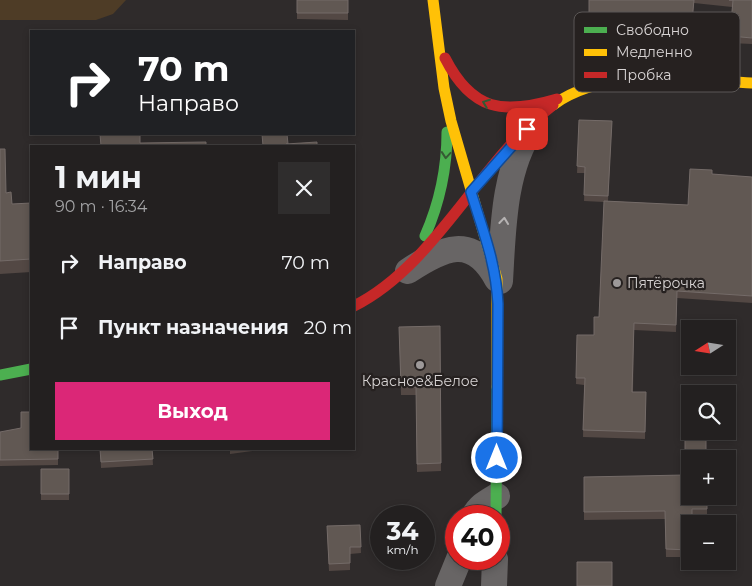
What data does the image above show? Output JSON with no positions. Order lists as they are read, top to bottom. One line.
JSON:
{"places":["Пятёрочка","Красное&Белое"],"legend":["Свободно","Медленно","Пробка"],"north":"left","page":{"turn":["70 m","Направо"],"heading":["1 мин","90 m · 16:34"],"list":[{"name":"Направо","value":"70 m"},{"name":"Пункт назначения","value":"20 m"}],"map_buttons":["+","−"],"buttons":"Выход","speed":"34 km/h","limit":"40"}}
